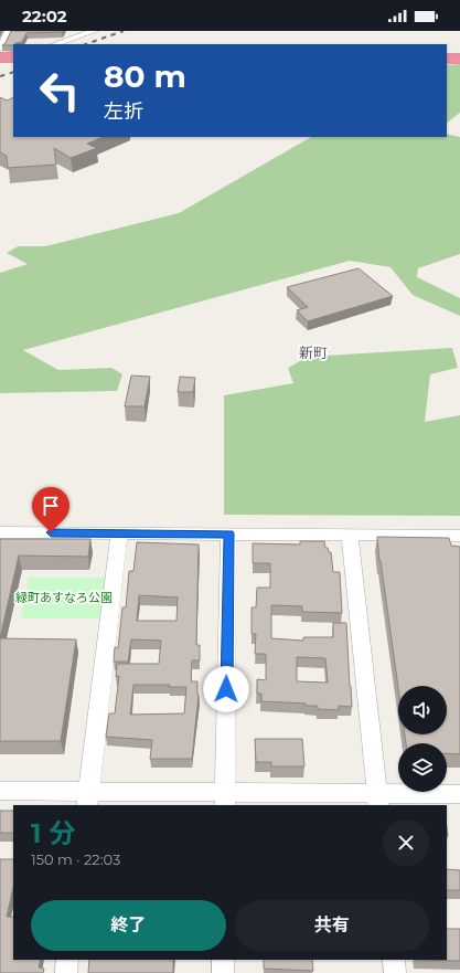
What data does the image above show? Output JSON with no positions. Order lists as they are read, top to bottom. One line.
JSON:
{"districts":["新町"],"parks":["緑町あすなろ公園"],"page":{"status":"22:02","turn":["80 m","左折"],"heading":["1 分","150 m · 22:03"],"buttons":["終了","共有"]}}
